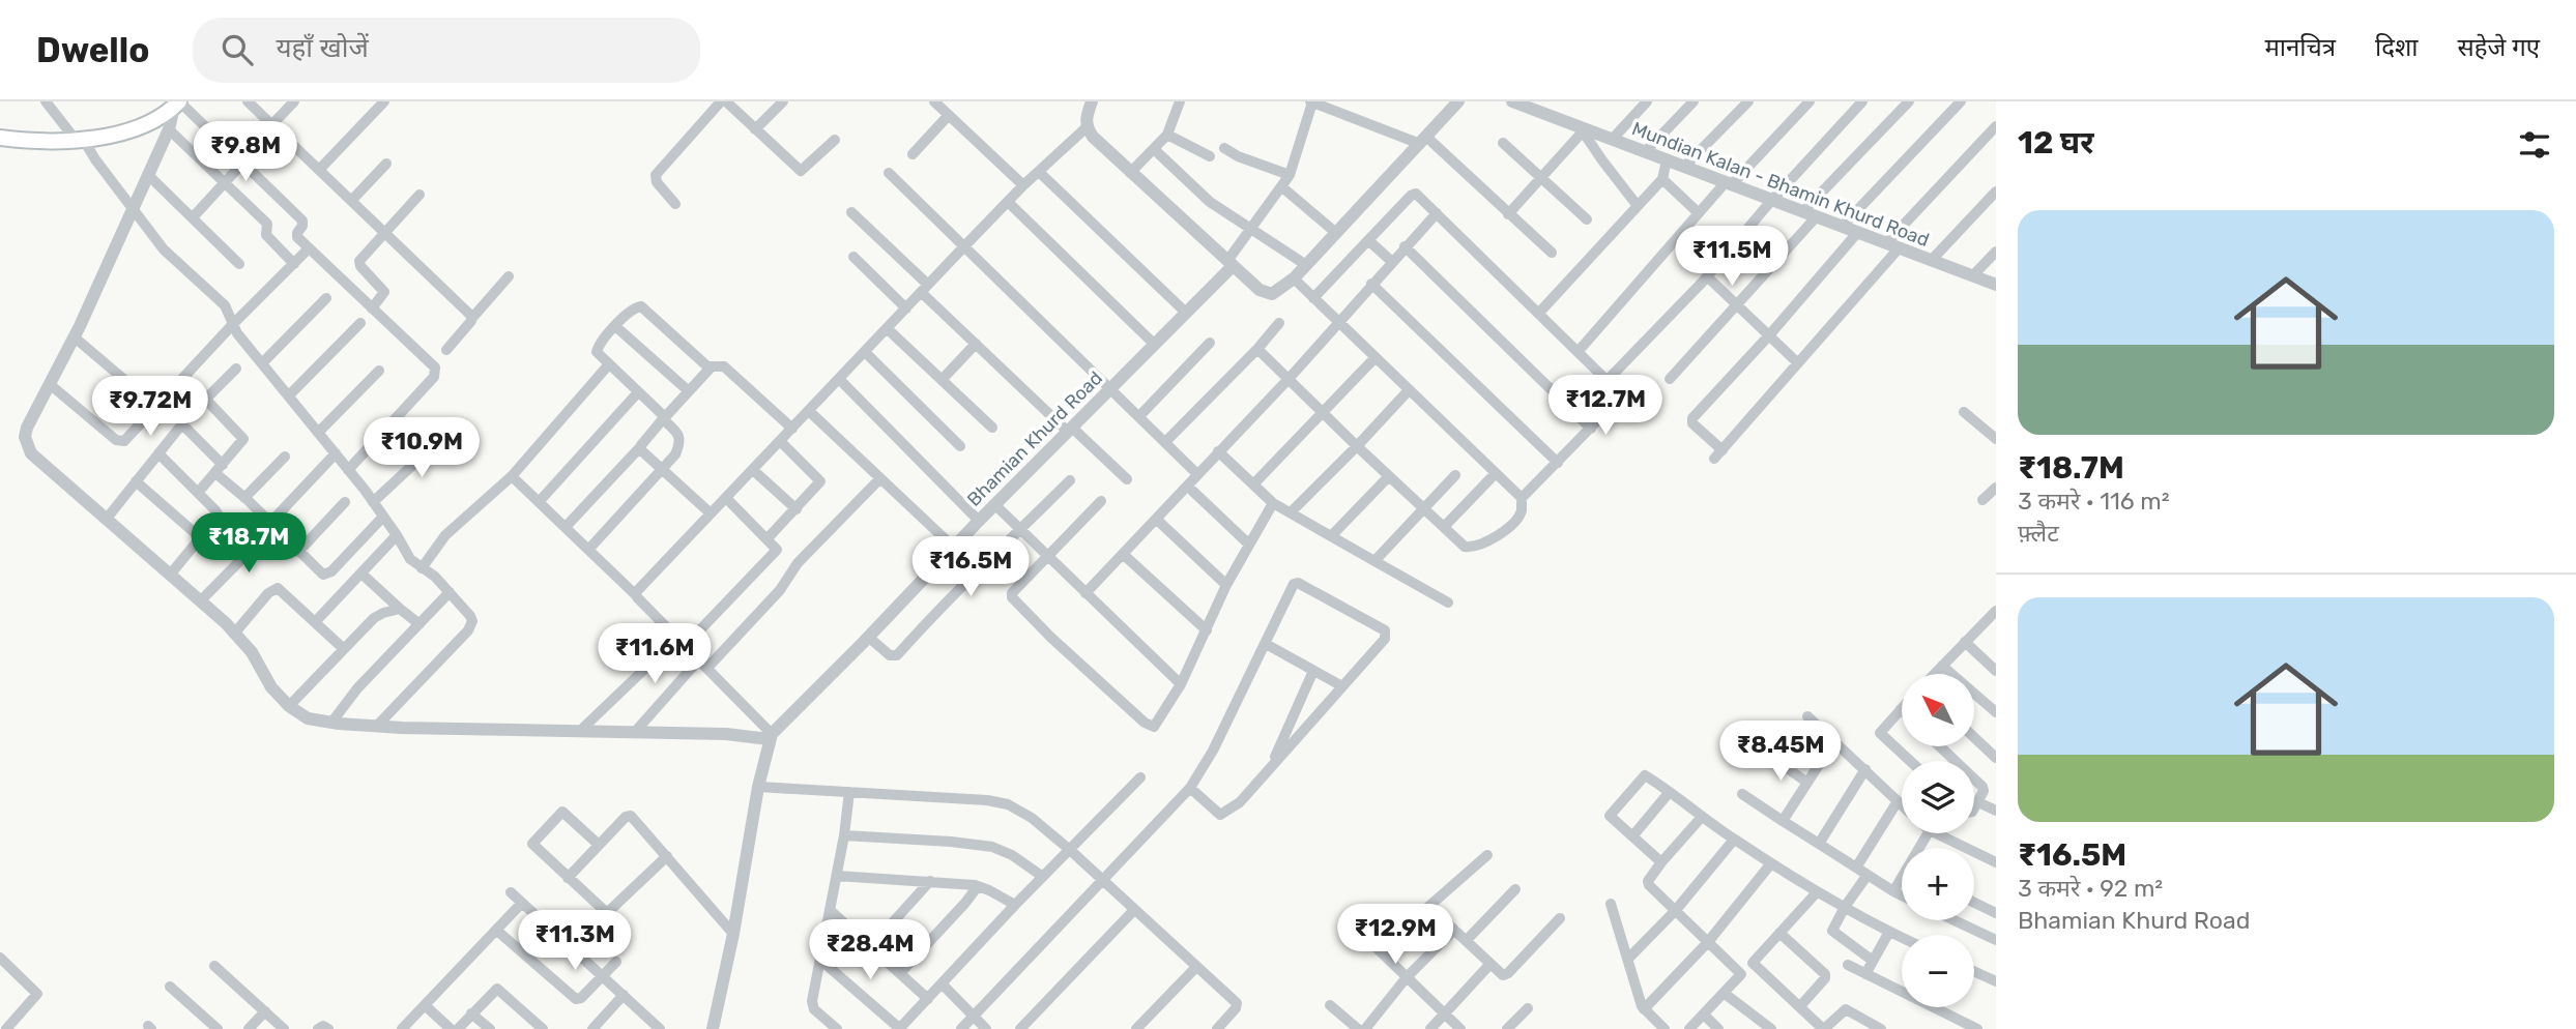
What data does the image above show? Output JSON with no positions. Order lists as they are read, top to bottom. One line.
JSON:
{"streets":{"street":["Mundian Kalan - Bhamin Khurd Road","Bhamian Khurd Road"]},"north":"top left","page":{"header":"Dwello","search":"यहाँ खोजें","nav":["मानचित्र","दिशा","सहेजे गए"],"heading":"12 घर","price":["₹9.8M","₹11.5M","₹12.7M","₹9.72M","₹10.9M","₹18.7M","₹16.5M","₹11.6M","₹8.45M","₹12.9M","₹11.3M","₹28.4M"],"list":[{"name":"₹18.7M","note":"3 कमरे · 116 m² · फ़्लैट"},{"name":"₹16.5M","note":"3 कमरे · 92 m² · Bhamian Khurd Road"}],"map_buttons":["+","−"]}}
